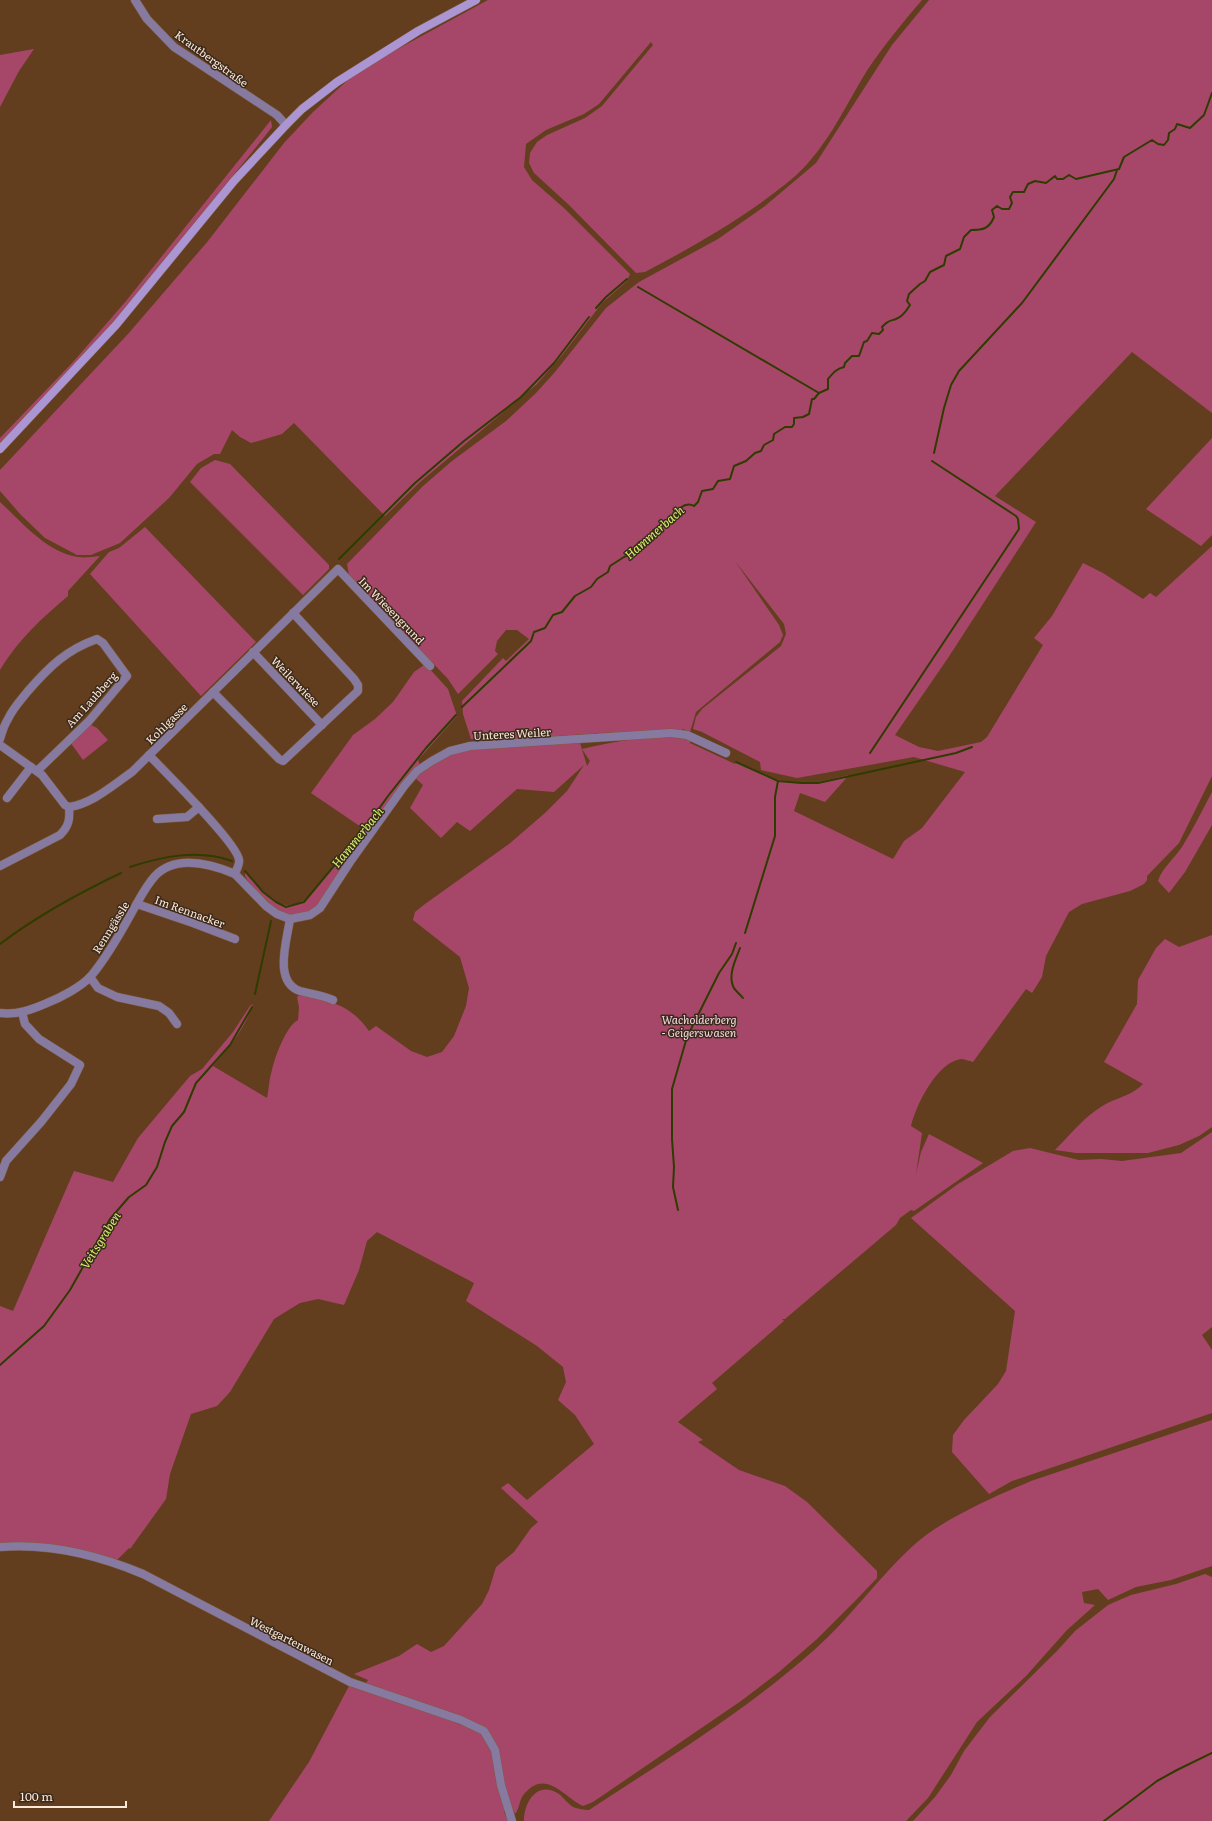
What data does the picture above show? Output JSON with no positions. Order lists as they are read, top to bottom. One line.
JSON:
{"streets":{"street":["Krautbergstraße","Im Wiesengrund","Weilerwiese","Am Laubberg","Kohlgasse","Unteres Weiler","Im Rennacker","Renngässle","Westgartenwasen"]},"crossings":[["Im Wiesengrund","Kohlgasse"],["Weilerwiese","Kohlgasse"],["Im Rennacker","Renngässle"]],"water":["Hammerbach","Veitsgraben"],"parks":["Wacholderberg - Geigerswasen"],"scale_bar":"100 m"}
